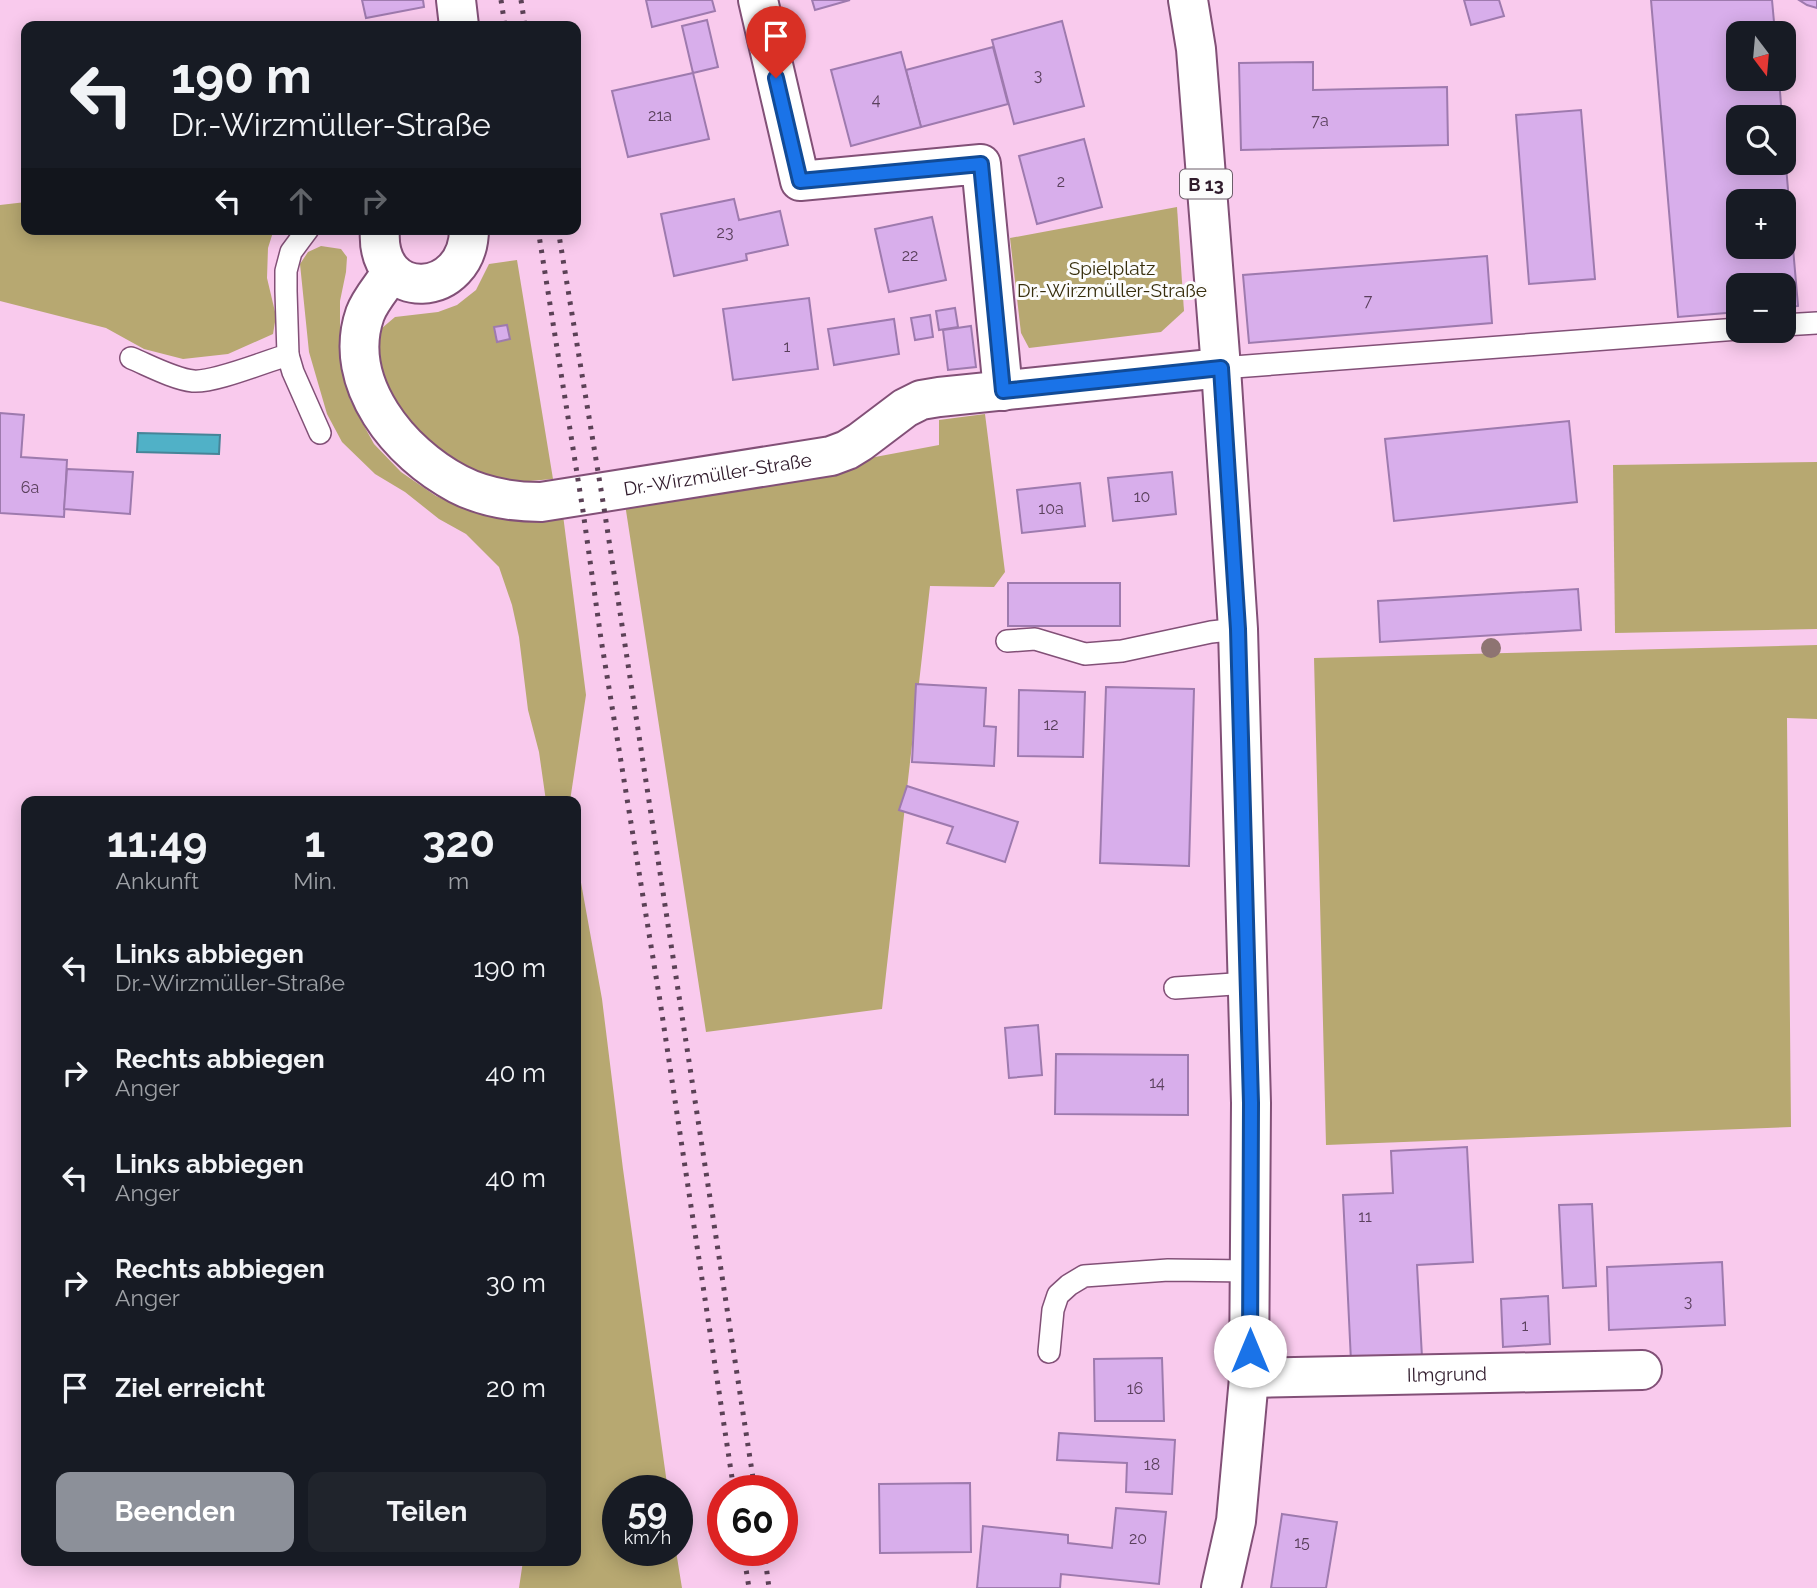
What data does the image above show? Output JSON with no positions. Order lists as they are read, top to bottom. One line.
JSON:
{"streets":{"street":["B 13","Dr.-Wirzmüller-Straße","Ilmgrund"]},"crossings":[["B 13","Dr.-Wirzmüller-Straße"],["B 13","Ilmgrund"]],"parks":["Spielplatz Dr.-Wirzmüller-Straße"],"house_numbers":["3","4","21a","7a","2","23","22","7","1","6a","10","10a","12","14","11","3","1","16","18","20","15"],"north":"bottom","page":{"map_buttons":["+","−"],"turn":["190 m","Dr.-Wirzmüller-Straße"],"eta":["11:49","Ankunft","1","Min.","320","m"],"list":[{"name":"Links abbiegen","note":"Dr.-Wirzmüller-Straße","value":"190 m"},{"name":"Rechts abbiegen","note":"Anger","value":"40 m"},{"name":"Links abbiegen","note":"Anger","value":"40 m"},{"name":"Rechts abbiegen","note":"Anger","value":"30 m"},{"name":"Ziel erreicht","value":"20 m"}],"buttons":["Beenden","Teilen"],"speed":"59 km/h","limit":"60"}}
